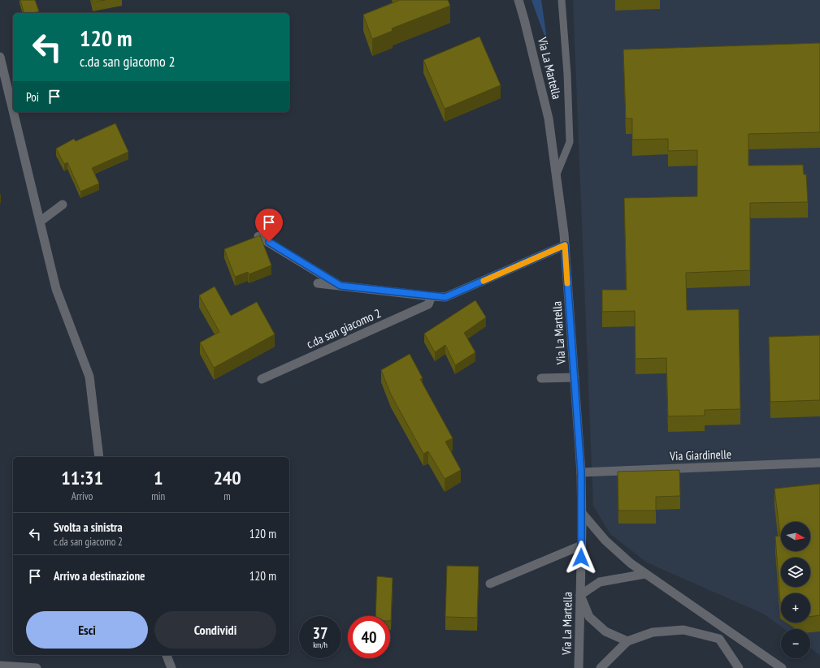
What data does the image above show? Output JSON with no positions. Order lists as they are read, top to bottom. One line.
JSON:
{"streets":{"street":["Via La Martella","c.da san giacomo 2","Via Giardinelle"]},"crossings":[["Via La Martella","c.da san giacomo 2"],["Via La Martella","Via Giardinelle"]],"north":"right","page":{"turn":["120 m","c.da san giacomo 2"],"then":"Poi","eta":["11:31","Arrivo","1","min","240","m"],"list":[{"name":"Svolta a sinistra","note":"c.da san giacomo 2","value":"120 m"},{"name":"Arrivo a destinazione","value":"120 m"}],"map_buttons":["+","−"],"buttons":["Esci","Condividi"],"speed":"37 km/h","limit":"40"}}
